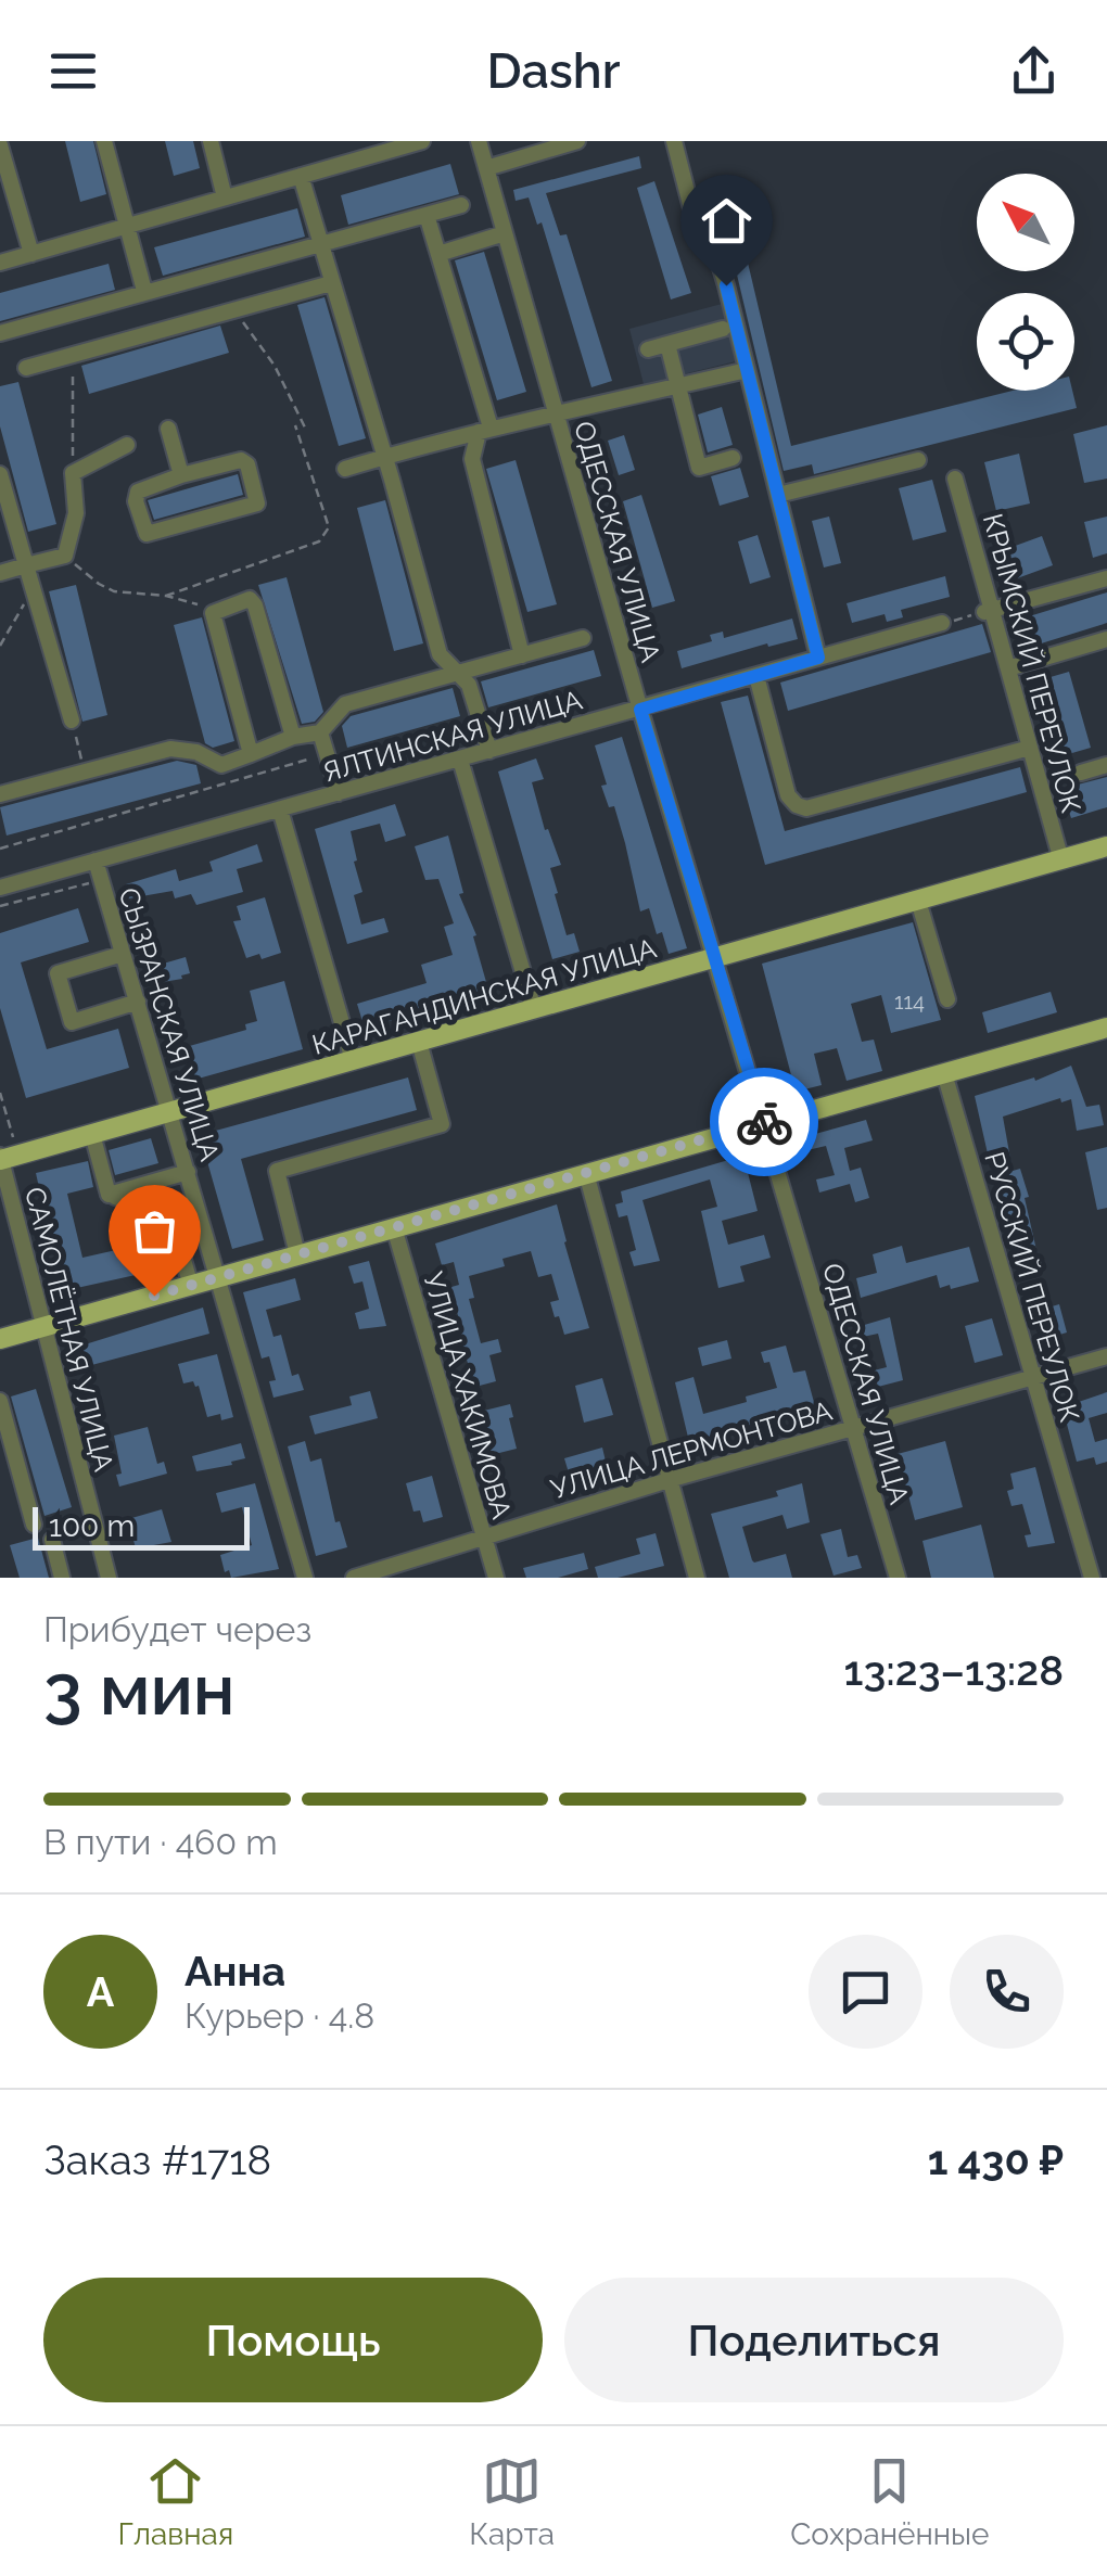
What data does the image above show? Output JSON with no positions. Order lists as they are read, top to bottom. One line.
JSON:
{"streets":{"main road":["КАРАГАНДИНСКАЯ УЛИЦА"],"street":["ОДЕССКАЯ УЛИЦА","КРЫМСКИЙ ПЕРЕУЛОК","ЯЛТИНСКАЯ УЛИЦА","СЫЗРАНСКАЯ УЛИЦА","РУССКИЙ ПЕРЕУЛОК","САМОЛЁТНАЯ УЛИЦА","УЛИЦА ХАКИМОВА","УЛИЦА ЛЕРМОНТОВА"]},"crossings":[["ОДЕССКАЯ УЛИЦА","ЯЛТИНСКАЯ УЛИЦА"],["ОДЕССКАЯ УЛИЦА","КАРАГАНДИНСКАЯ УЛИЦА"],["ОДЕССКАЯ УЛИЦА","УЛИЦА ЛЕРМОНТОВА"],["КРЫМСКИЙ ПЕРЕУЛОК","КАРАГАНДИНСКАЯ УЛИЦА"],["ЯЛТИНСКАЯ УЛИЦА","СЫЗРАНСКАЯ УЛИЦА"],["КАРАГАНДИНСКАЯ УЛИЦА","СЫЗРАНСКАЯ УЛИЦА"],["КАРАГАНДИНСКАЯ УЛИЦА","САМОЛЁТНАЯ УЛИЦА"],["РУССКИЙ ПЕРЕУЛОК","УЛИЦА ЛЕРМОНТОВА"],["УЛИЦА ХАКИМОВА","УЛИЦА ЛЕРМОНТОВА"]],"house_numbers":["114"],"scale_bar":"100 m","north":"top left","page":{"header":"Dashr","scale":"100 m","heading":["3 мин","Прибудет через","13:23–13:28"],"panel":["Анна","Курьер · 4.8","Заказ #1718","1 430 ₽"],"bar":"В пути · 460 m","round":"А","buttons":["Помощь","Поделиться"],"tabs":["Главная","Карта","Сохранённые"]}}
